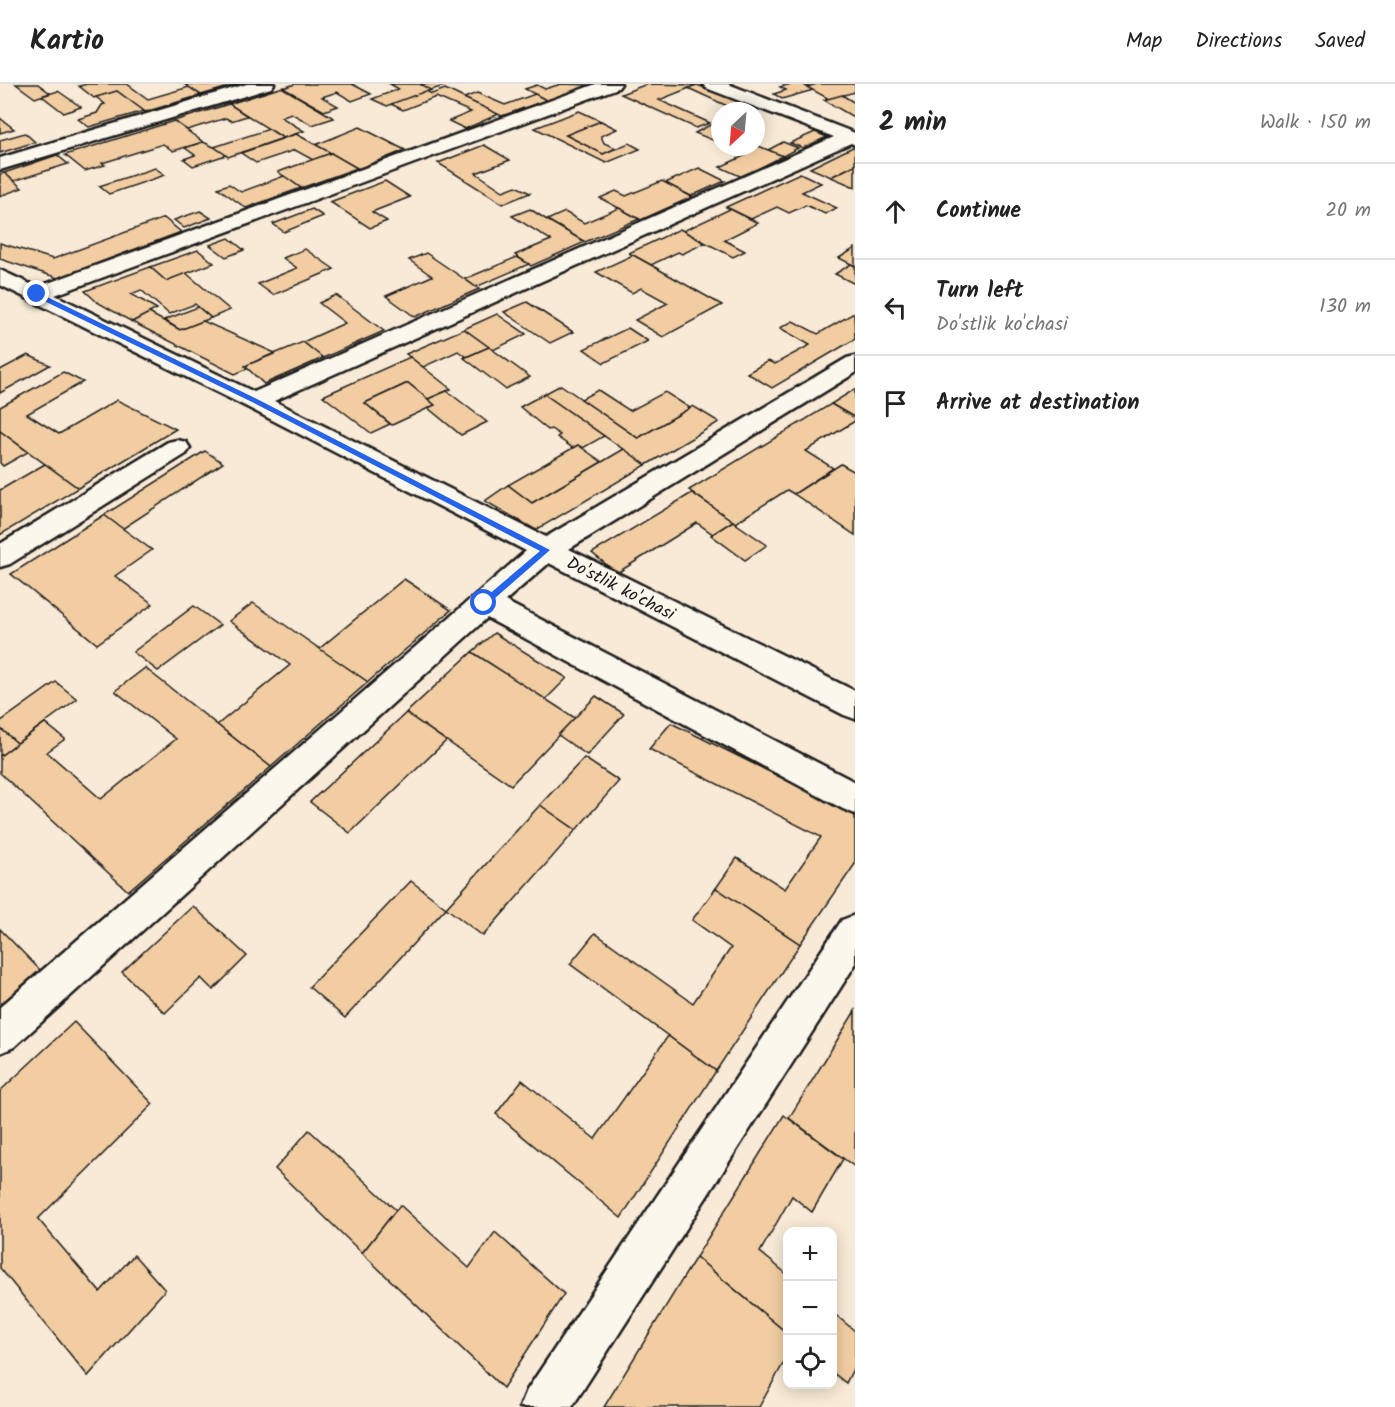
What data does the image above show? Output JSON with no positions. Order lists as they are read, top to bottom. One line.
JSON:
{"streets":{"street":["Do'stlik ko'chasi"]},"north":"bottom left","page":{"header":"Kartio","nav":["Map","Directions","Saved"],"heading":["2 min","Walk · 150 m"],"list":[["Continue","20 m"],["Turn left","Do'stlik ko'chasi","130 m"],"Arrive at destination"],"map_buttons":["+","−"]}}
